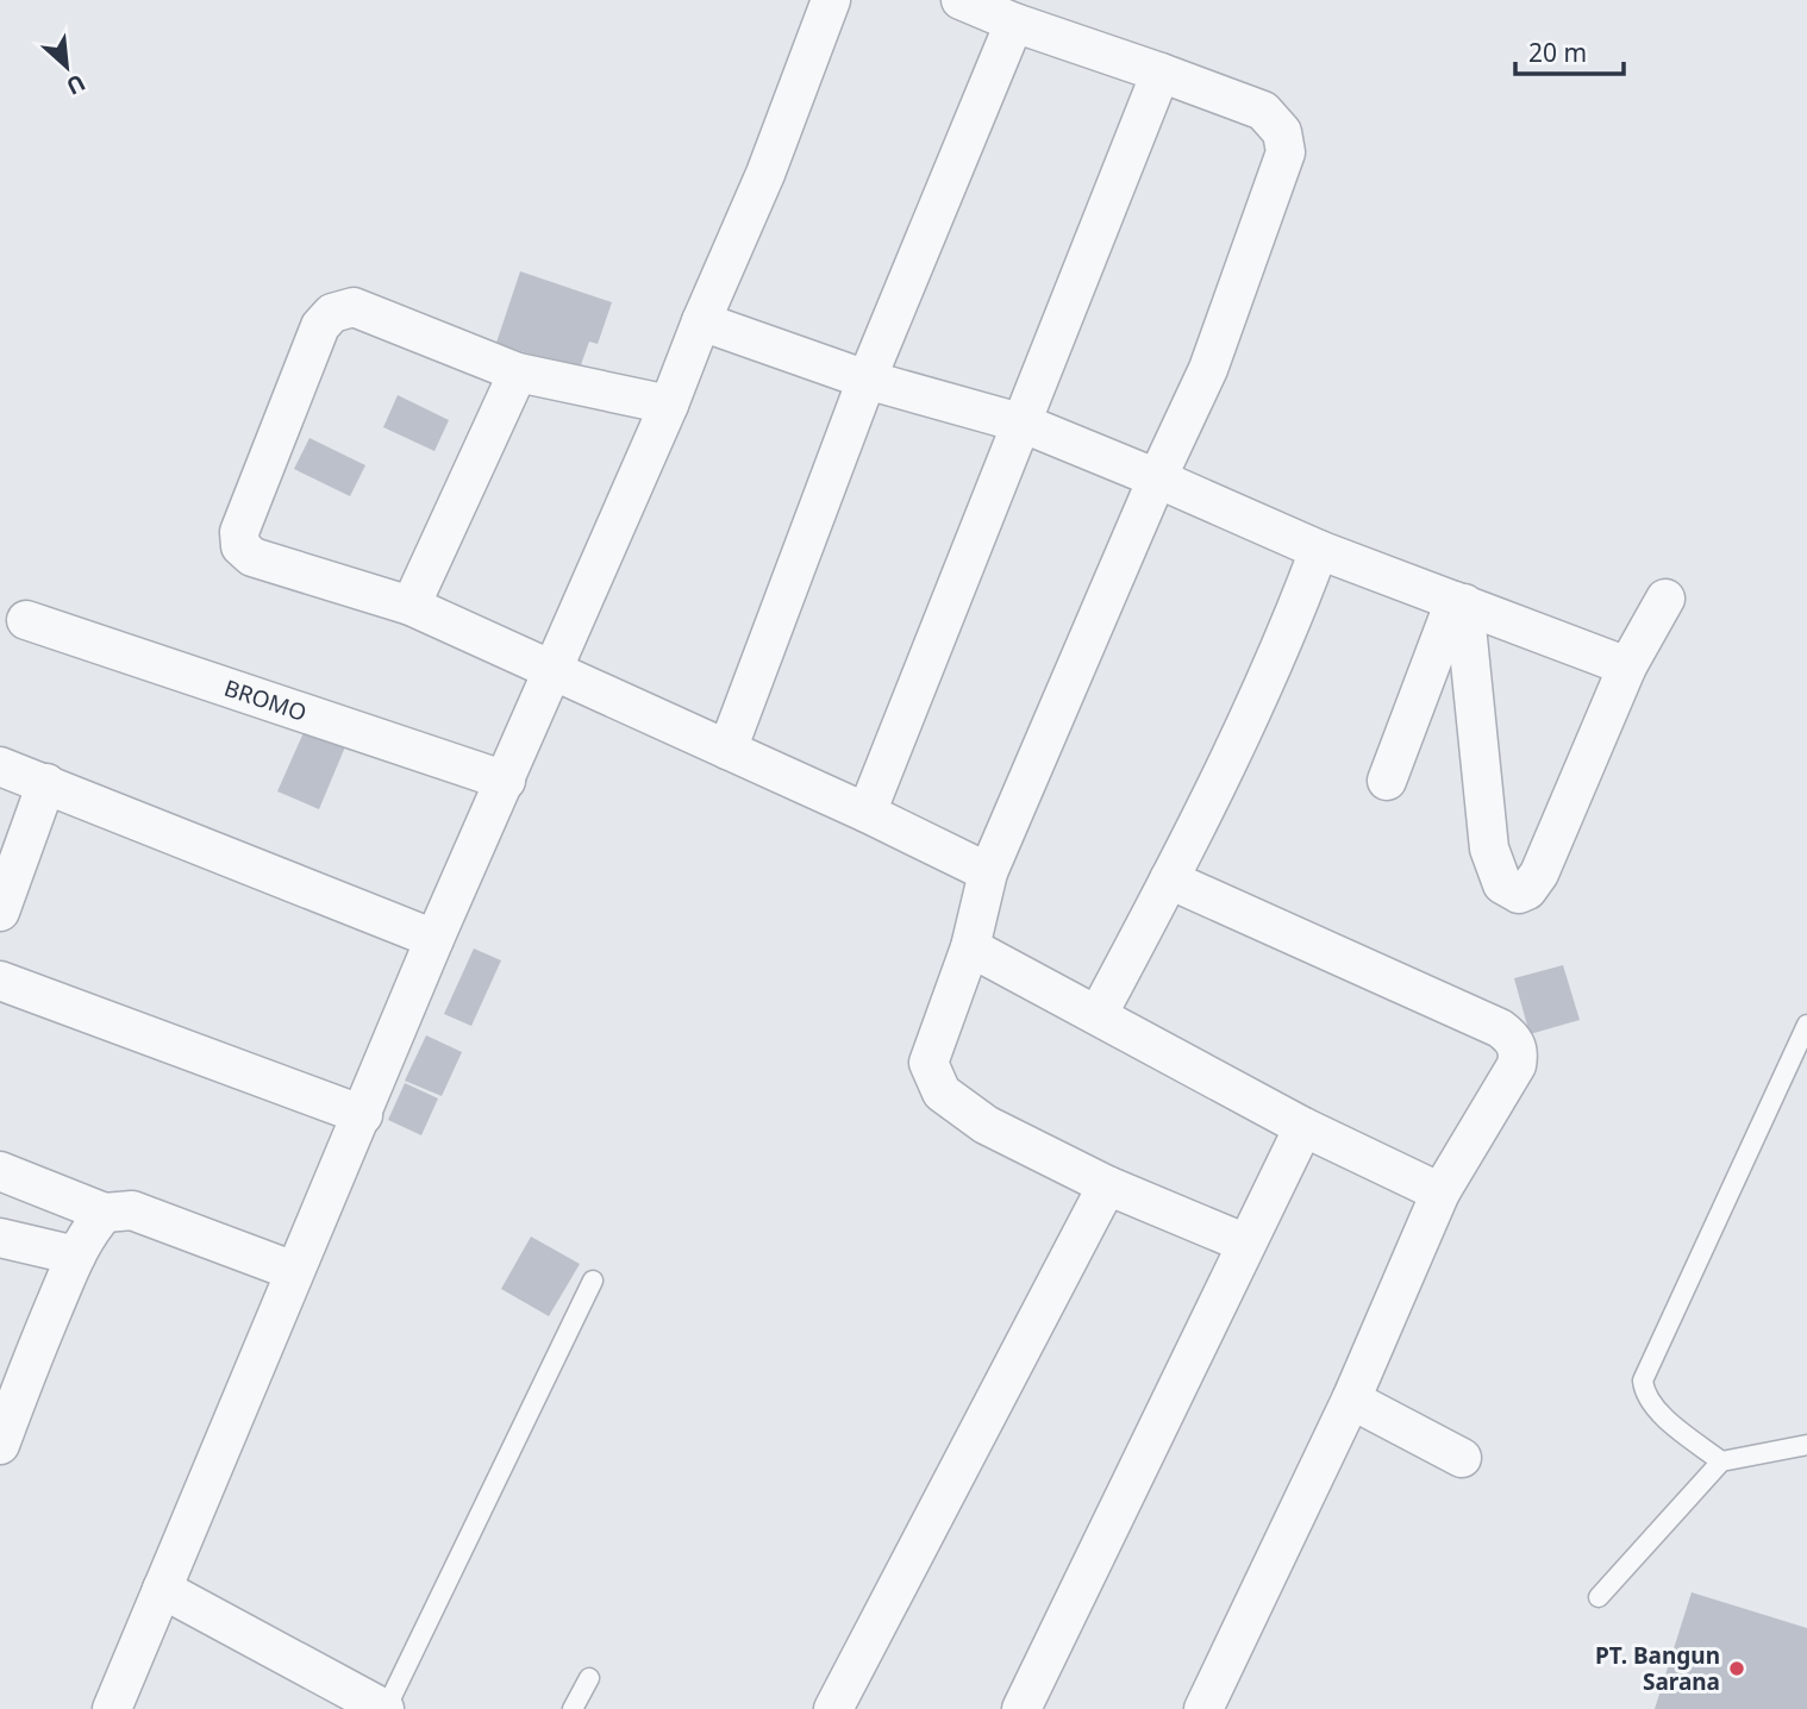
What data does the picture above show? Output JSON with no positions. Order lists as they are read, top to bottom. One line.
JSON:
{"streets":{"street":["BROMO"]},"places":["PT. Bangun Sarana"],"scale_bar":"20 m","north":"bottom right"}
